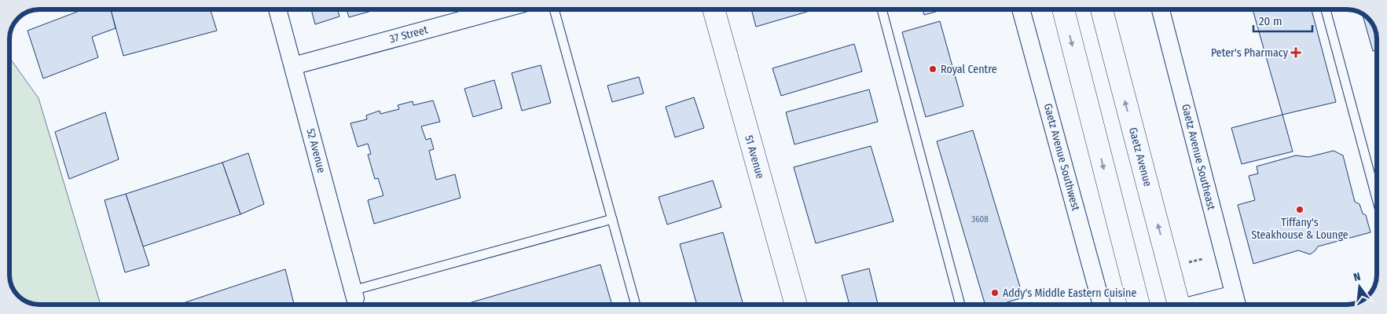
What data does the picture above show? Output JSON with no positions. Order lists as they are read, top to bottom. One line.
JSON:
{"streets":{"main road":["51 Avenue","Gaetz Avenue"],"street":["37 Street","52 Avenue","Gaetz Avenue Southwest","Gaetz Avenue Southeast"]},"crossings":[["37 Street","52 Avenue"]],"places":{"health":["Peter's Pharmacy"],"other":["Royal Centre","Tiffany's Steakhouse & Lounge","Addy's Middle Eastern Cuisine"]},"house_numbers":["3608"],"scale_bar":"20 m","north":"top"}
